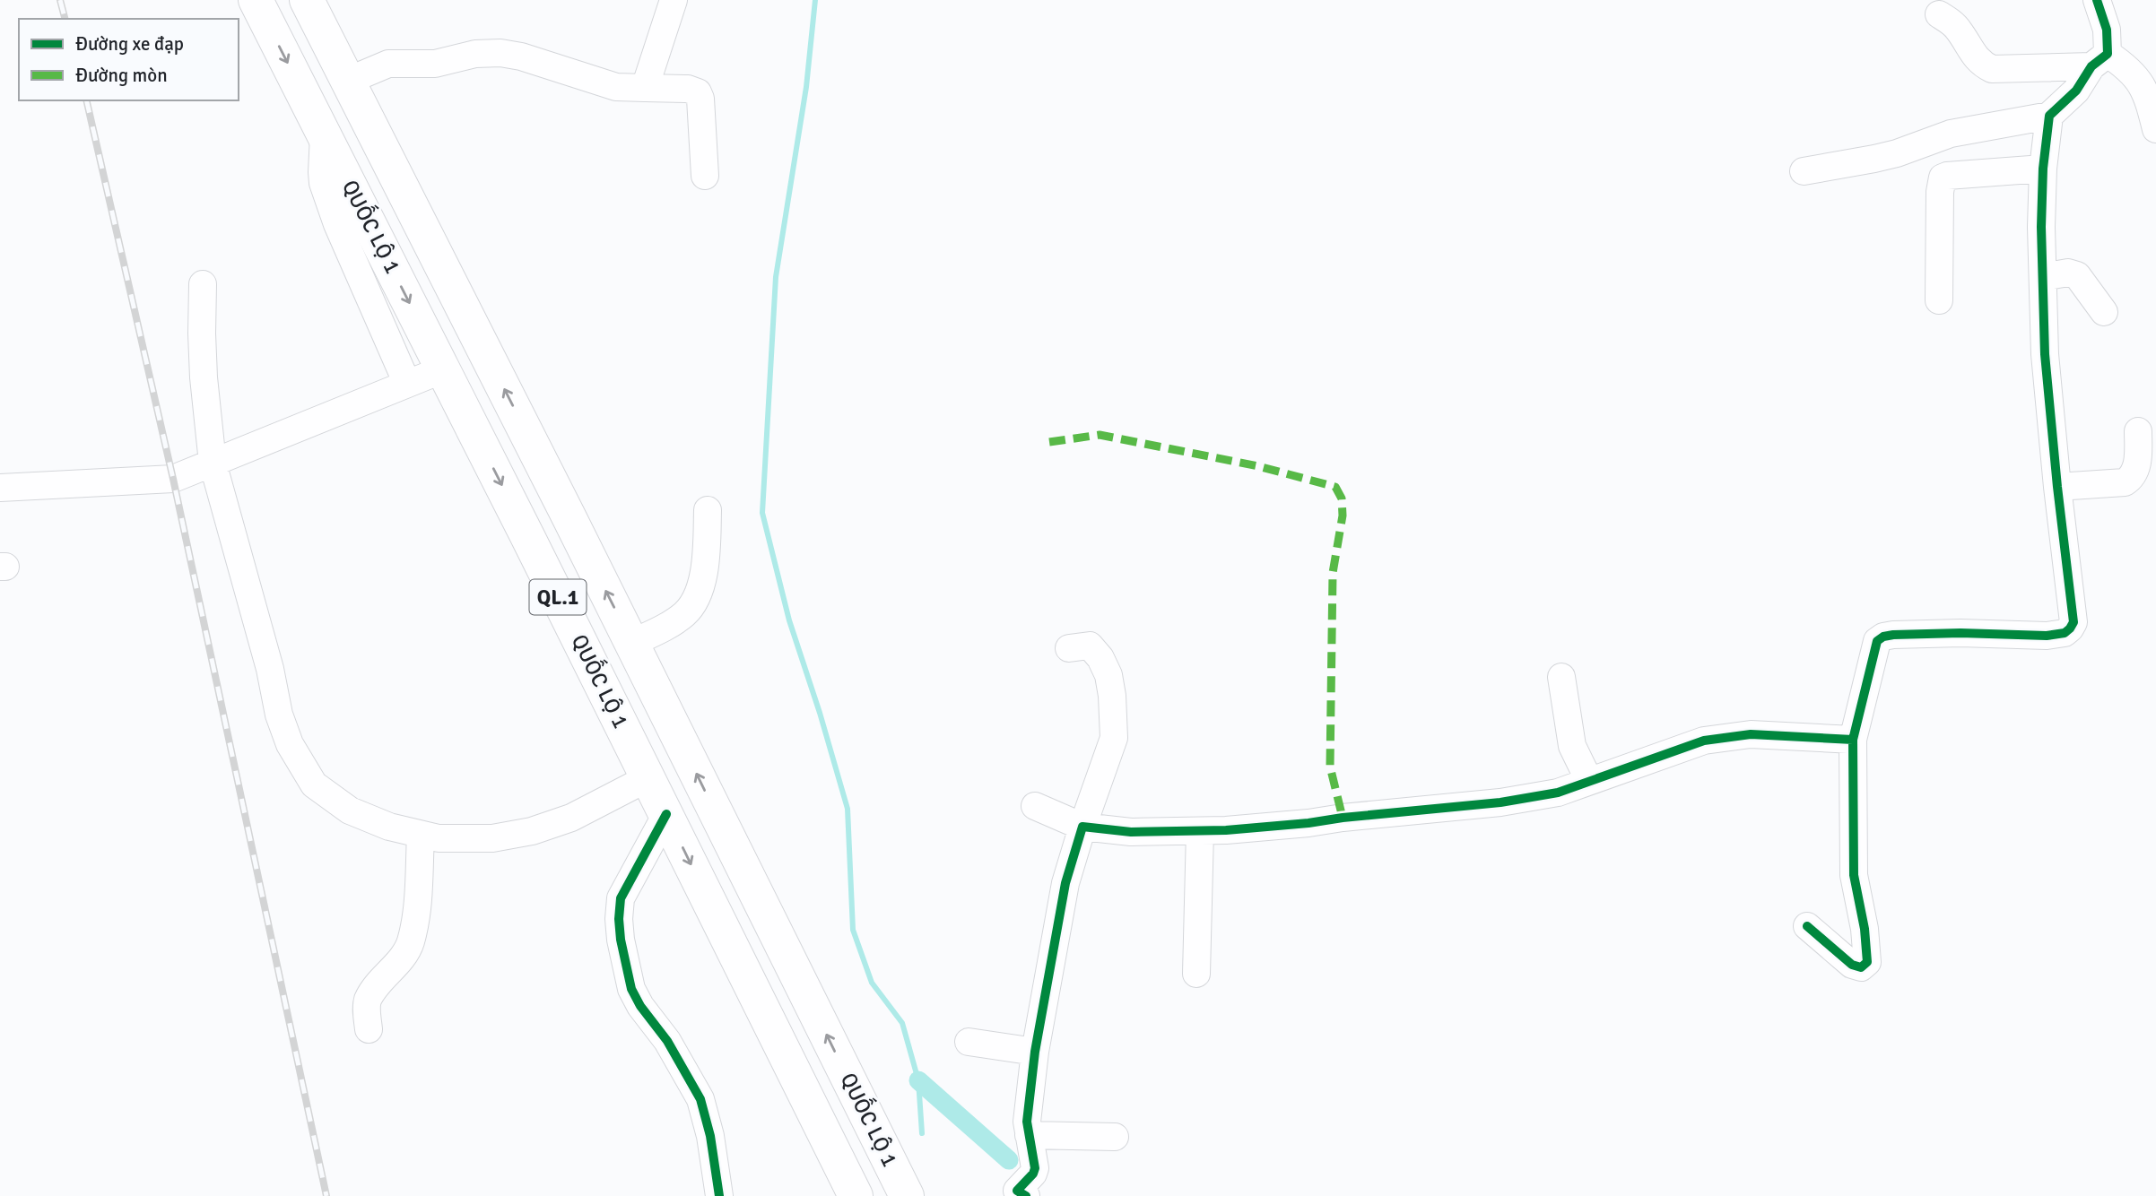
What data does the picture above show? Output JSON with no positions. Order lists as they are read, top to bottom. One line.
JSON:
{"streets":{"highway":["QUỐC LỘ 1","QL.1"]},"legend":["Đường xe đạp","Đường mòn"]}
